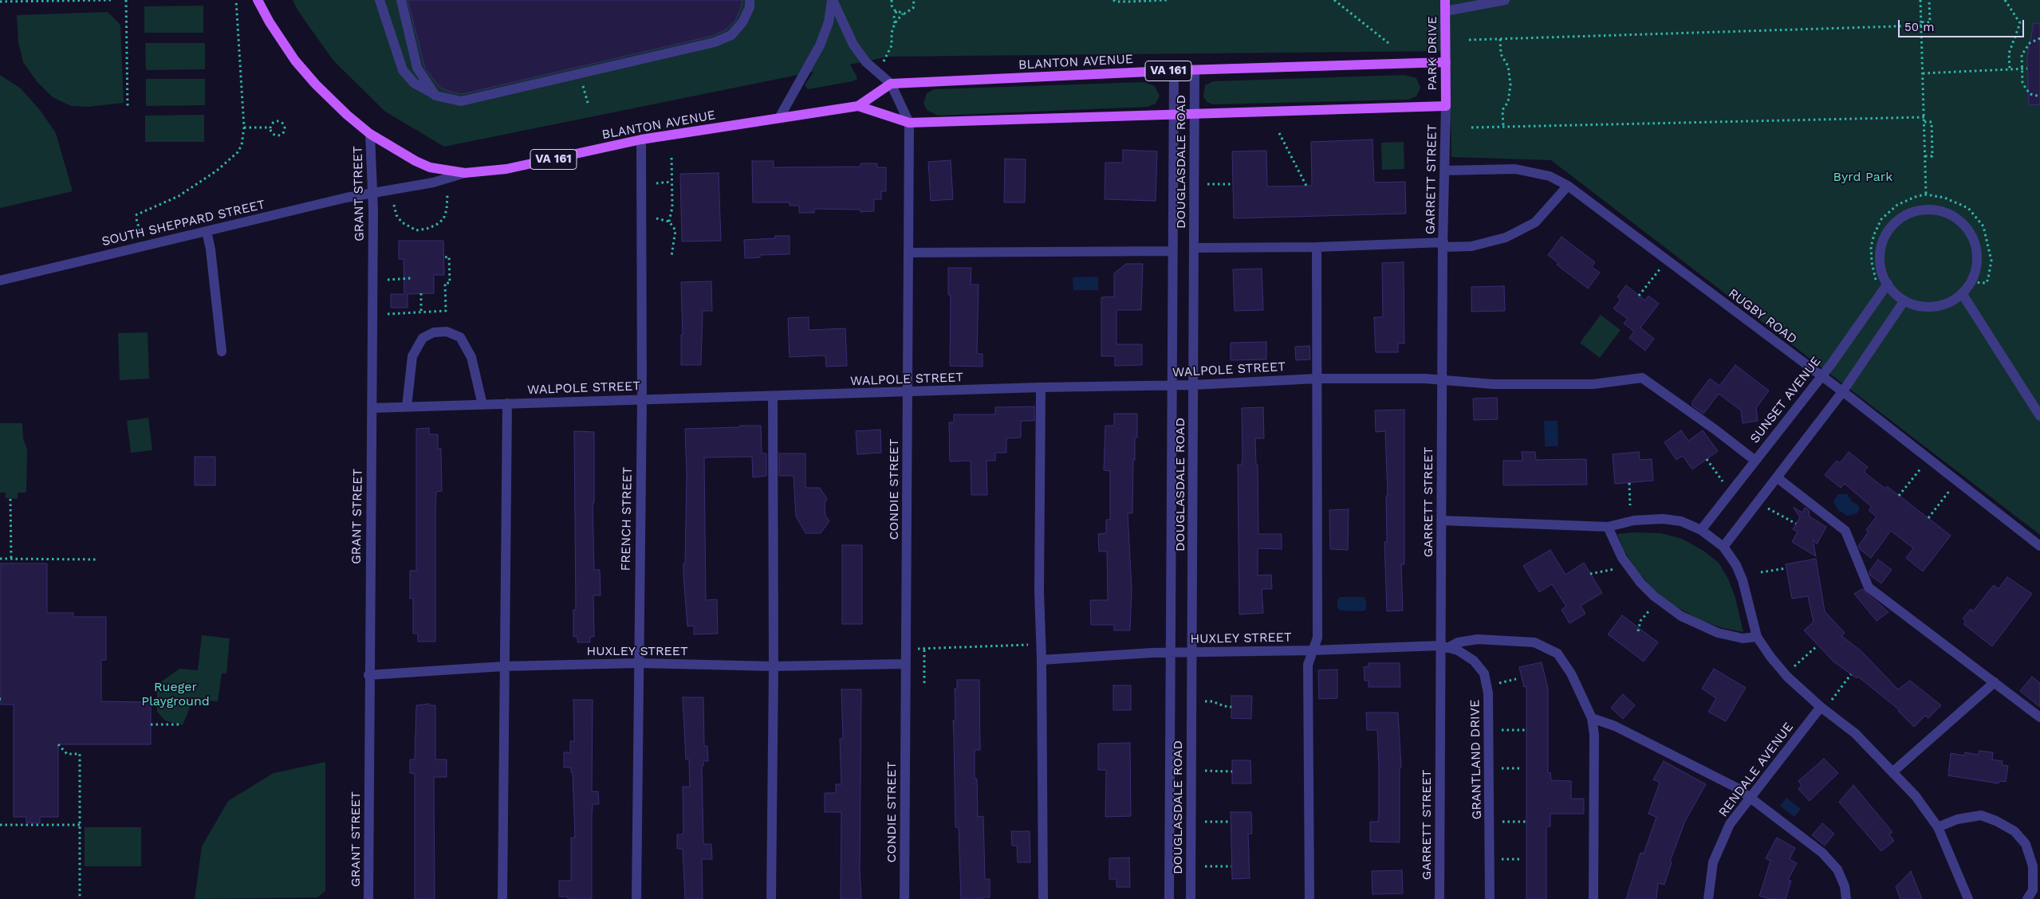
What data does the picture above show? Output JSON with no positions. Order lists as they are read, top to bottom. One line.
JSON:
{"streets":{"main road":["PARK DRIVE","BLANTON AVENUE","VA 161"],"street":["DOUGLASDALE ROAD","GARRETT STREET","GRANT STREET","SOUTH SHEPPARD STREET","RUGBY ROAD","WALPOLE STREET","SUNSET AVENUE","CONDIE STREET","FRENCH STREET","HUXLEY STREET","GRANTLAND DRIVE","RENDALE AVENUE"]},"crossings":[["PARK DRIVE","BLANTON AVENUE"],["PARK DRIVE","GARRETT STREET"],["BLANTON AVENUE","DOUGLASDALE ROAD"],["BLANTON AVENUE","GARRETT STREET"],["BLANTON AVENUE","GRANT STREET"],["BLANTON AVENUE","SOUTH SHEPPARD STREET"],["BLANTON AVENUE","CONDIE STREET"],["BLANTON AVENUE","FRENCH STREET"],["DOUGLASDALE ROAD","WALPOLE STREET"],["DOUGLASDALE ROAD","HUXLEY STREET"],["GARRETT STREET","RUGBY ROAD"],["GARRETT STREET","WALPOLE STREET"],["GARRETT STREET","HUXLEY STREET"],["GARRETT STREET","GRANTLAND DRIVE"],["GRANT STREET","SOUTH SHEPPARD STREET"],["GRANT STREET","WALPOLE STREET"],["GRANT STREET","HUXLEY STREET"],["RUGBY ROAD","SUNSET AVENUE"],["WALPOLE STREET","SUNSET AVENUE"],["WALPOLE STREET","CONDIE STREET"],["WALPOLE STREET","FRENCH STREET"],["CONDIE STREET","HUXLEY STREET"],["FRENCH STREET","HUXLEY STREET"],["HUXLEY STREET","GRANTLAND DRIVE"]],"parks":["Byrd Park","Rueger Playground"],"scale_bar":"50 m"}
